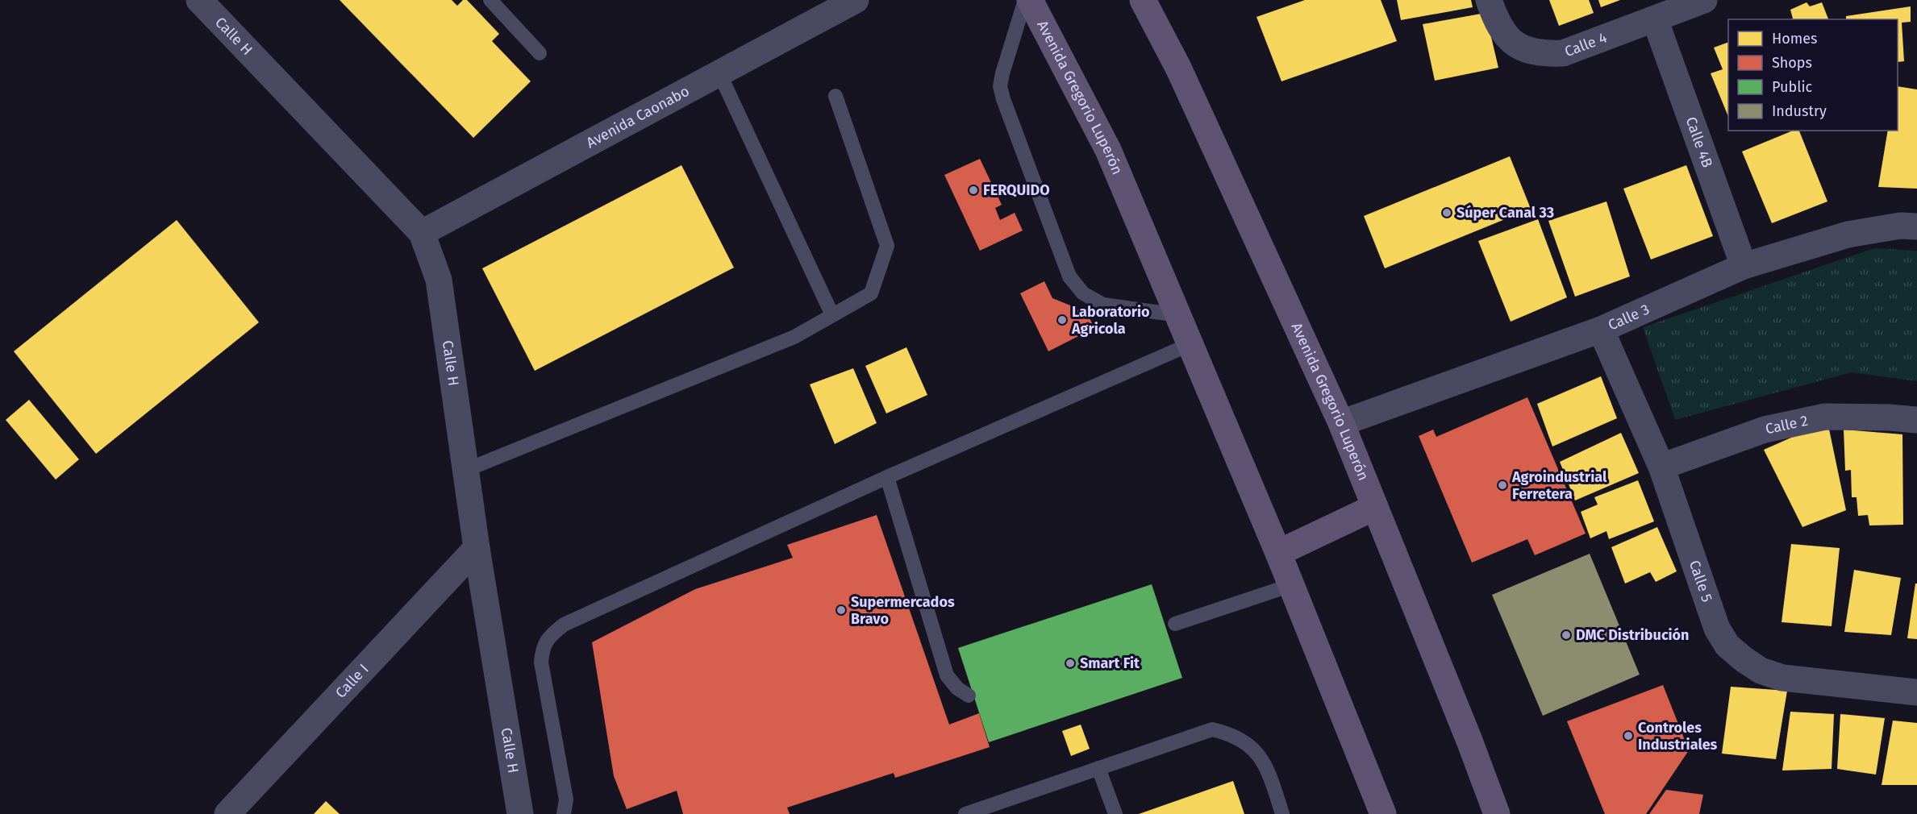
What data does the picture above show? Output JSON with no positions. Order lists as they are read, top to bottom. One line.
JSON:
{"streets":{"main road":["Avenida Gregorio Luperón"],"street":["Calle H","Calle 4","Avenida Caonabo","Calle 4B","Calle 3","Calle 2","Calle 5","Calle I"]},"crossings":[["Calle H","Avenida Caonabo"],["Calle H","Calle I"],["Calle 4","Calle 4B"],["Avenida Gregorio Luperón","Calle 3"],["Calle 4B","Calle 3"],["Calle 3","Calle 5"],["Calle 2","Calle 5"]],"places":["FERQUIDO","Súper Canal 33","Laboratorio Agricola","Agroindustrial Ferretera","Supermercados Bravo","DMC Distribución","Smart Fit","Controles Industriales"],"legend":["Homes","Shops","Public","Industry"]}
